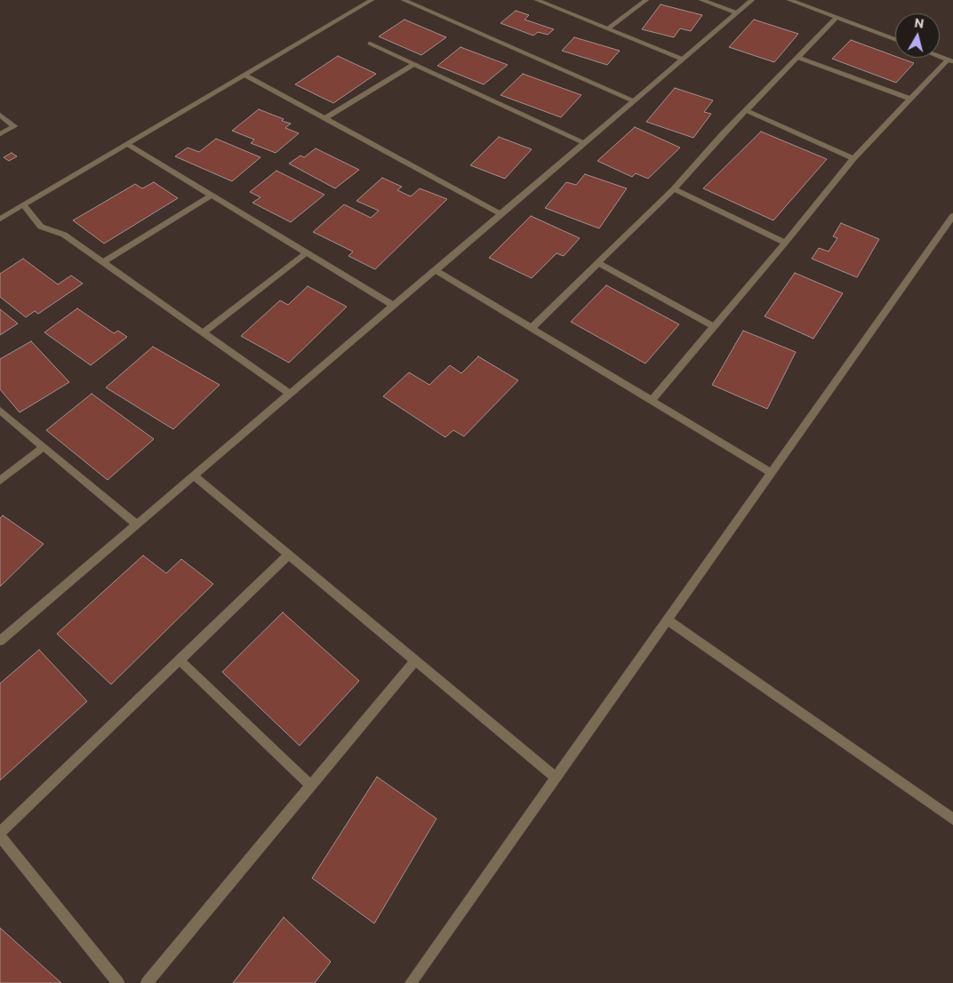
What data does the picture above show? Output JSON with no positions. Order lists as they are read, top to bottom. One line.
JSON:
{"north":"top"}
